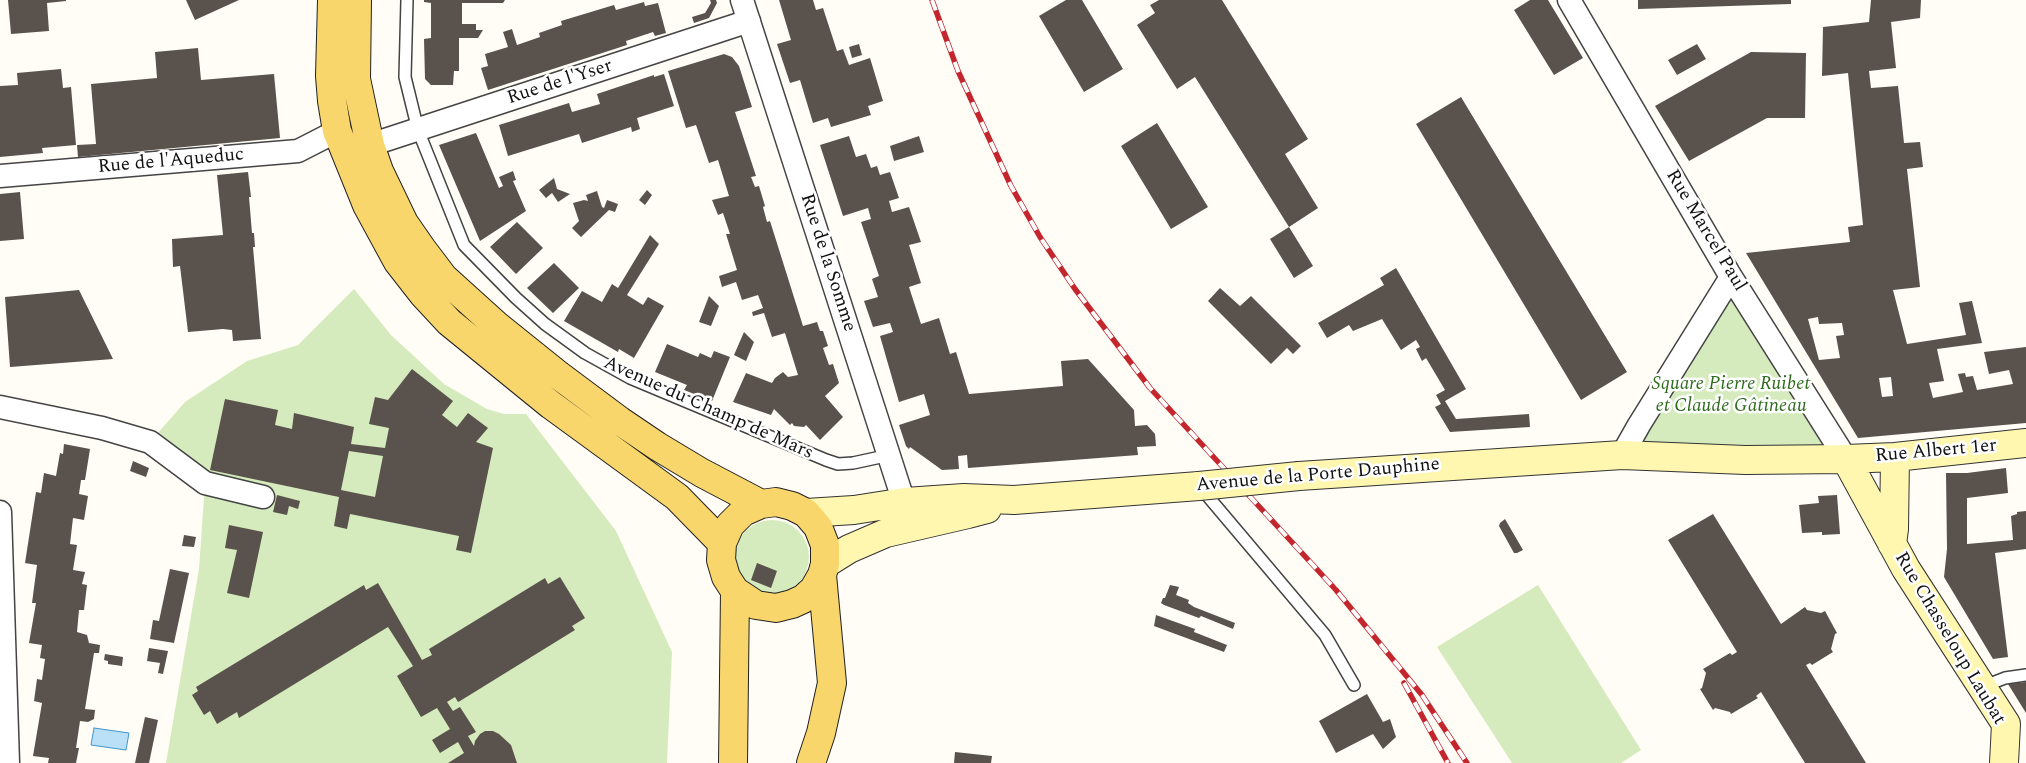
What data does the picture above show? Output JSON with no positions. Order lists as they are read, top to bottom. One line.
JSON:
{"streets":{"main road":["Avenue du Champ de Mars"],"street":["Rue de l'Yser","Rue de l'Aqueduc","Rue Marcel Paul","Rue de la Somme","Rue Albert 1er","Avenue de la Porte Dauphine","Rue Chasseloup Laubat"]},"crossings":[["Rue de l'Yser","Rue de la Somme"],["Rue de l'Yser","Avenue du Champ de Mars"],["Rue Marcel Paul","Rue Albert 1er"],["Rue Marcel Paul","Avenue de la Porte Dauphine"],["Rue Marcel Paul","Rue Chasseloup Laubat"],["Rue de la Somme","Avenue du Champ de Mars"],["Rue de la Somme","Avenue de la Porte Dauphine"],["Avenue du Champ de Mars","Avenue de la Porte Dauphine"],["Rue Albert 1er","Avenue de la Porte Dauphine"],["Rue Albert 1er","Rue Chasseloup Laubat"],["Avenue de la Porte Dauphine","Rue Chasseloup Laubat"]],"parks":["Square Pierre Ruibet et Claude Gâtineau"]}
